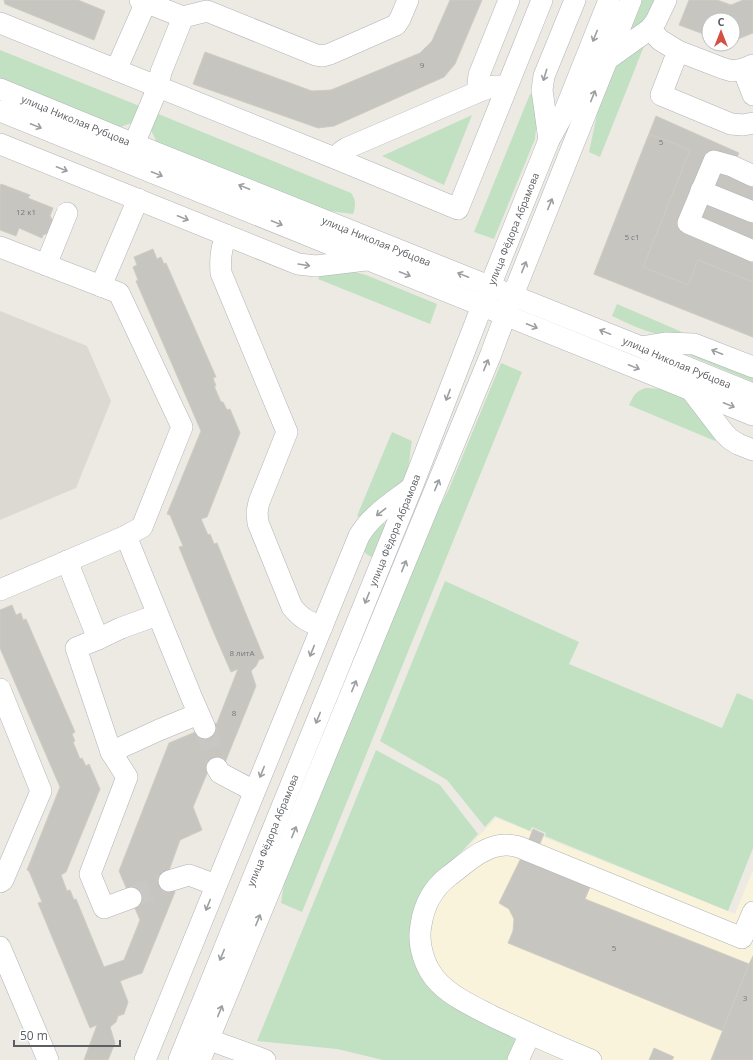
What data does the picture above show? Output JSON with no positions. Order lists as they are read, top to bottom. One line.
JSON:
{"streets":{"street":["улица Николая Рубцова","улица Фёдора Абрамова"]},"crossings":[["улица Николая Рубцова","улица Фёдора Абрамова"]],"house_numbers":["9","5","12 к1","5 с1","8 литА","8","5","3"],"scale_bar":"50 m","north":"top"}
